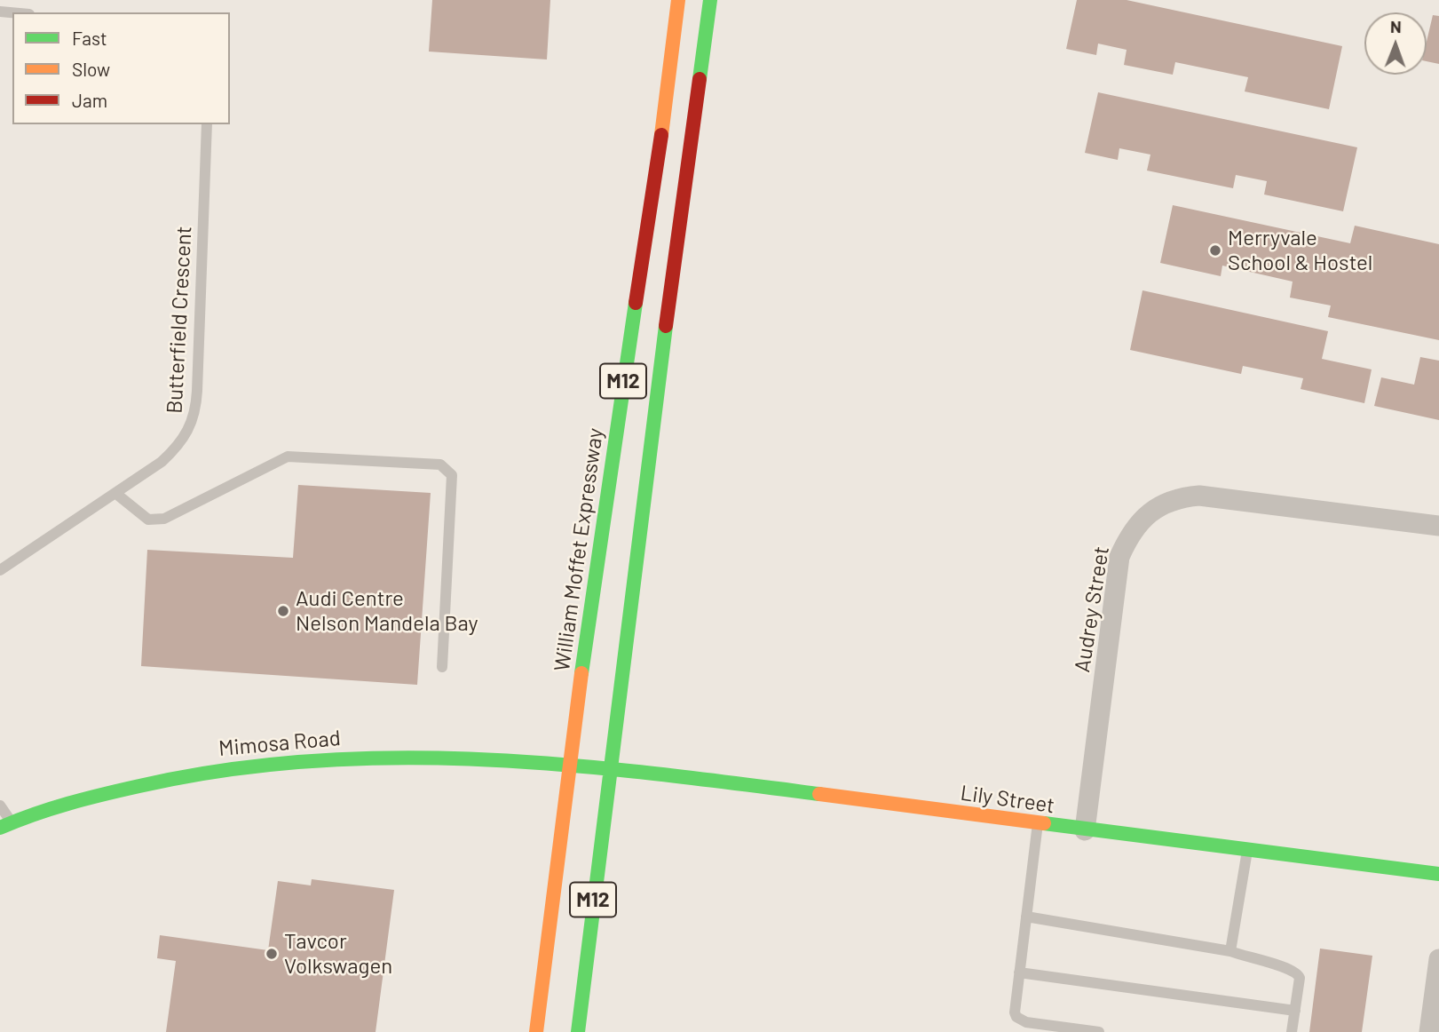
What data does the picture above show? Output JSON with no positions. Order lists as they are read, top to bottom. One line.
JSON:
{"streets":{"main road":["M12","William Moffet Expressway","Mimosa Road","Lily Street"],"street":["Audrey Street"],"lane":["Butterfield Crescent"]},"crossings":[["M12","Lily Street"],["William Moffet Expressway","Mimosa Road"],["William Moffet Expressway","Lily Street"],["Audrey Street","Lily Street"],["Mimosa Road","Lily Street"]],"places":["Merryvale School & Hostel","Audi Centre Nelson Mandela Bay","Tavcor Volkswagen"],"legend":["Fast","Slow","Jam"],"north":"top"}
